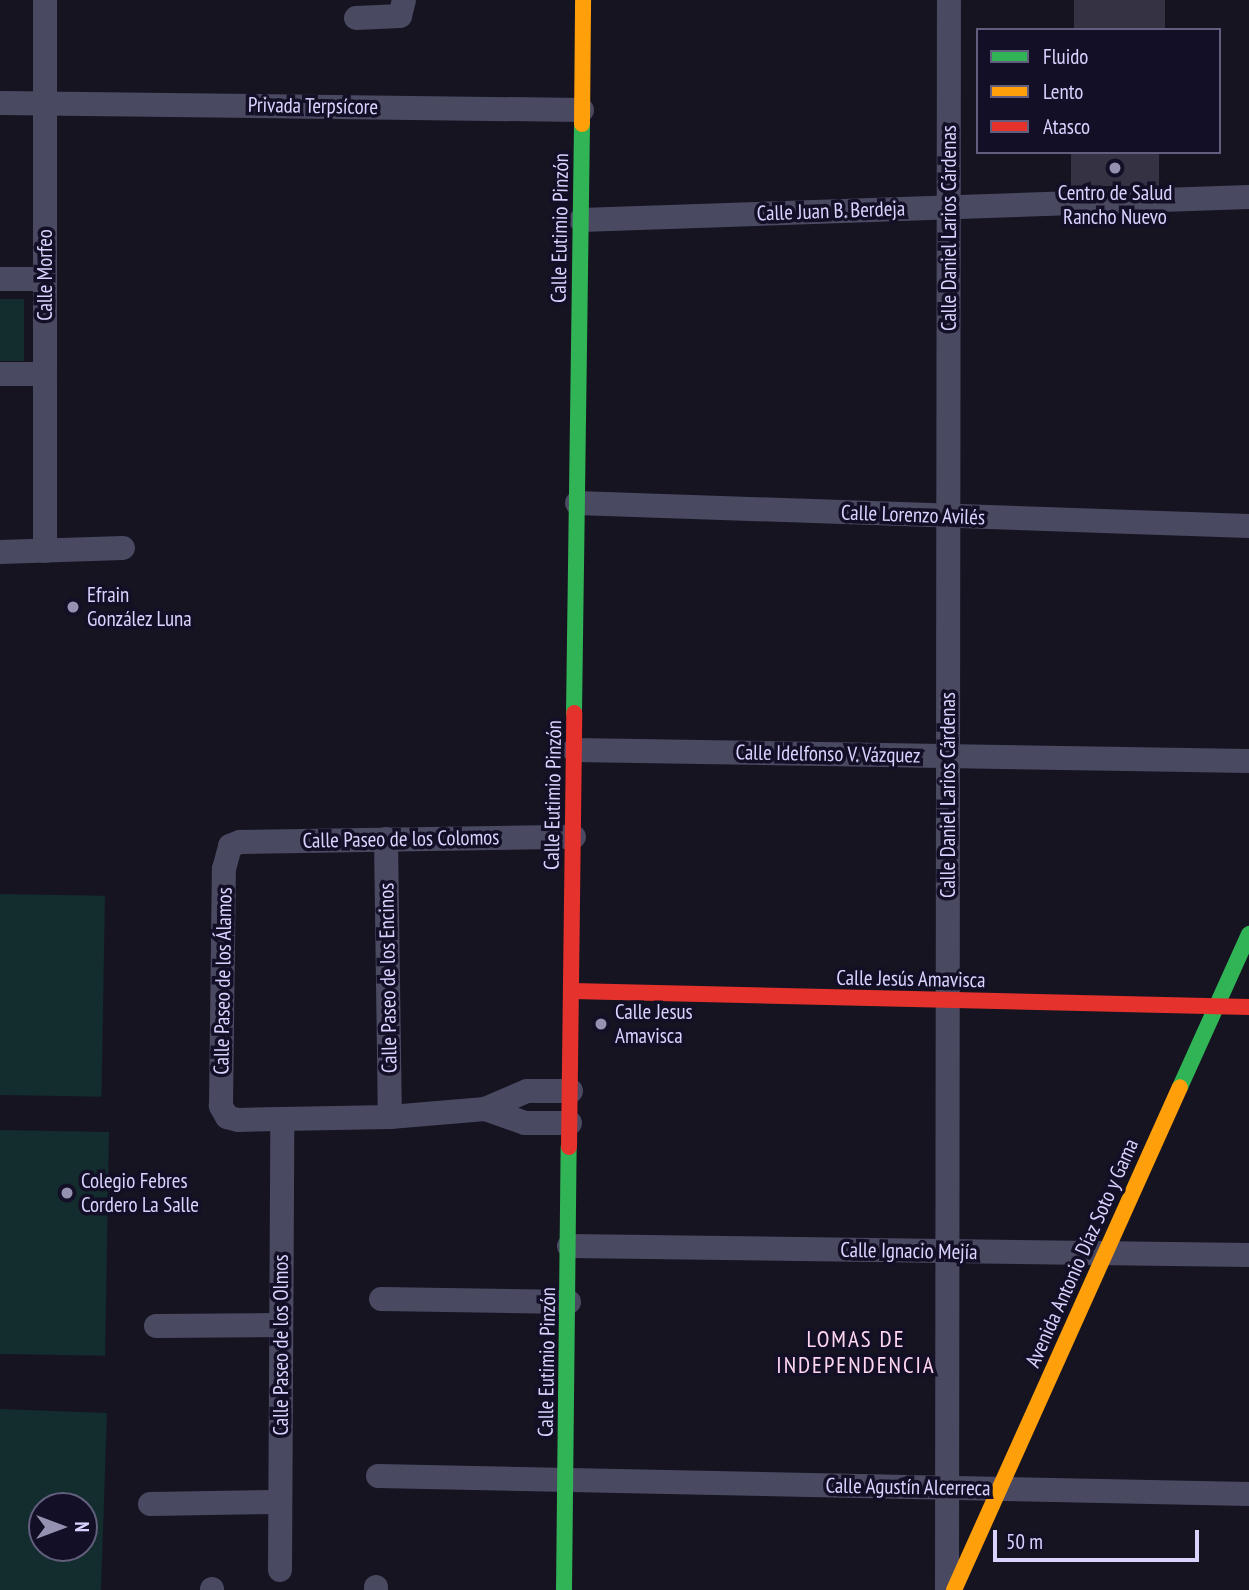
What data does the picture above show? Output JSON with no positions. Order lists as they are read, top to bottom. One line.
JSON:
{"streets":{"street":["Privada Terpsícore","Calle Juan B. Berdeja","Calle Eutimio Pinzón","Calle Daniel Larios Cárdenas","Calle Morfeo","Calle Lorenzo Avilés","Calle Idelfonso V. Vázquez","Calle Paseo de los Colomos","Calle Paseo de los Encinos","Calle Jesús Amavisca","Calle Paseo de los Álamos","Calle Ignacio Mejía","Avenida Antonio Díaz Soto y Gama","Calle Paseo de los Olmos","Calle Agustín Alcerreca"]},"crossings":[["Privada Terpsícore","Calle Eutimio Pinzón"],["Privada Terpsícore","Calle Morfeo"],["Calle Juan B. Berdeja","Calle Eutimio Pinzón"],["Calle Juan B. Berdeja","Calle Daniel Larios Cárdenas"],["Calle Eutimio Pinzón","Calle Lorenzo Avilés"],["Calle Eutimio Pinzón","Calle Idelfonso V. Vázquez"],["Calle Eutimio Pinzón","Calle Paseo de los Colomos"],["Calle Eutimio Pinzón","Calle Jesús Amavisca"],["Calle Eutimio Pinzón","Calle Ignacio Mejía"],["Calle Eutimio Pinzón","Calle Agustín Alcerreca"],["Calle Daniel Larios Cárdenas","Calle Lorenzo Avilés"],["Calle Daniel Larios Cárdenas","Calle Idelfonso V. Vázquez"],["Calle Daniel Larios Cárdenas","Calle Jesús Amavisca"],["Calle Daniel Larios Cárdenas","Calle Ignacio Mejía"],["Calle Daniel Larios Cárdenas","Calle Agustín Alcerreca"],["Calle Paseo de los Colomos","Calle Paseo de los Encinos"],["Calle Paseo de los Colomos","Calle Paseo de los Álamos"],["Calle Jesús Amavisca","Avenida Antonio Díaz Soto y Gama"],["Calle Paseo de los Álamos","Calle Paseo de los Olmos"],["Calle Ignacio Mejía","Avenida Antonio Díaz Soto y Gama"],["Avenida Antonio Díaz Soto y Gama","Calle Agustín Alcerreca"]],"districts":["LOMAS DE INDEPENDENCIA"],"places":["Centro de Salud Rancho Nuevo","Efrain González Luna","Calle Jesus Amavisca","Colegio Febres Cordero La Salle"],"legend":["Fluido","Lento","Atasco"],"scale_bar":"50 m","north":"right"}
